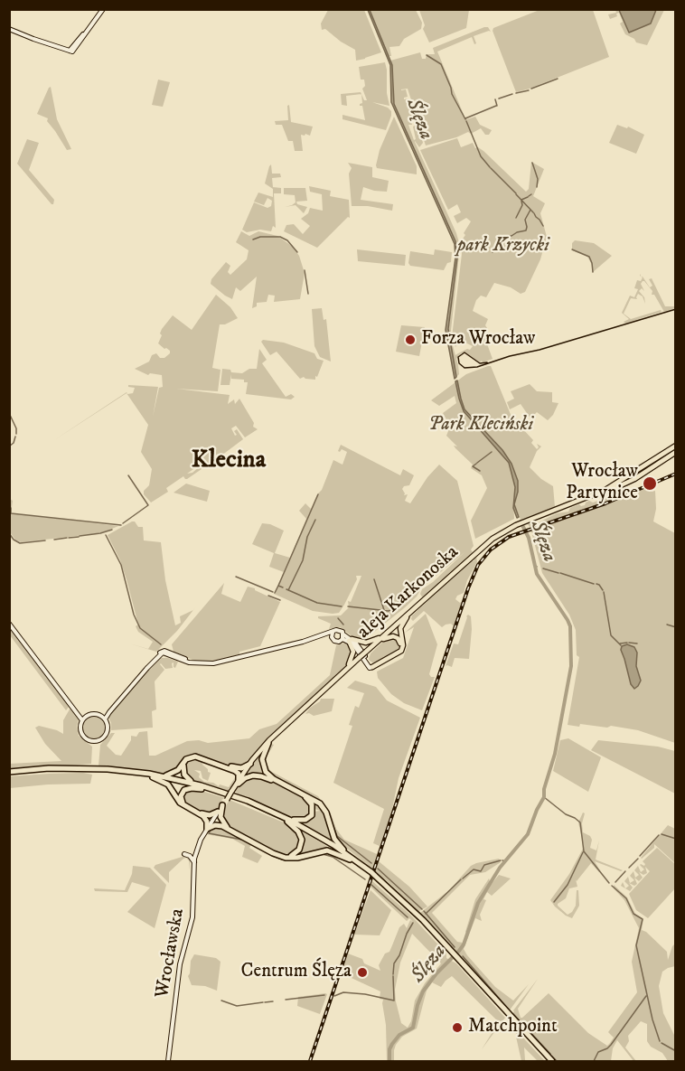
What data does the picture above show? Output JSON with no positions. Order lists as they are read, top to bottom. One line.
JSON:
{"streets":{"main road":["aleja Karkonoska","Wrocławska"]},"districts":["Klecina"],"water":["Ślęza"],"parks":["park Krzycki","Park Kleciński"],"places":["Forza Wrocław","Wrocław Partynice","Centrum Ślęza","Matchpoint"]}
